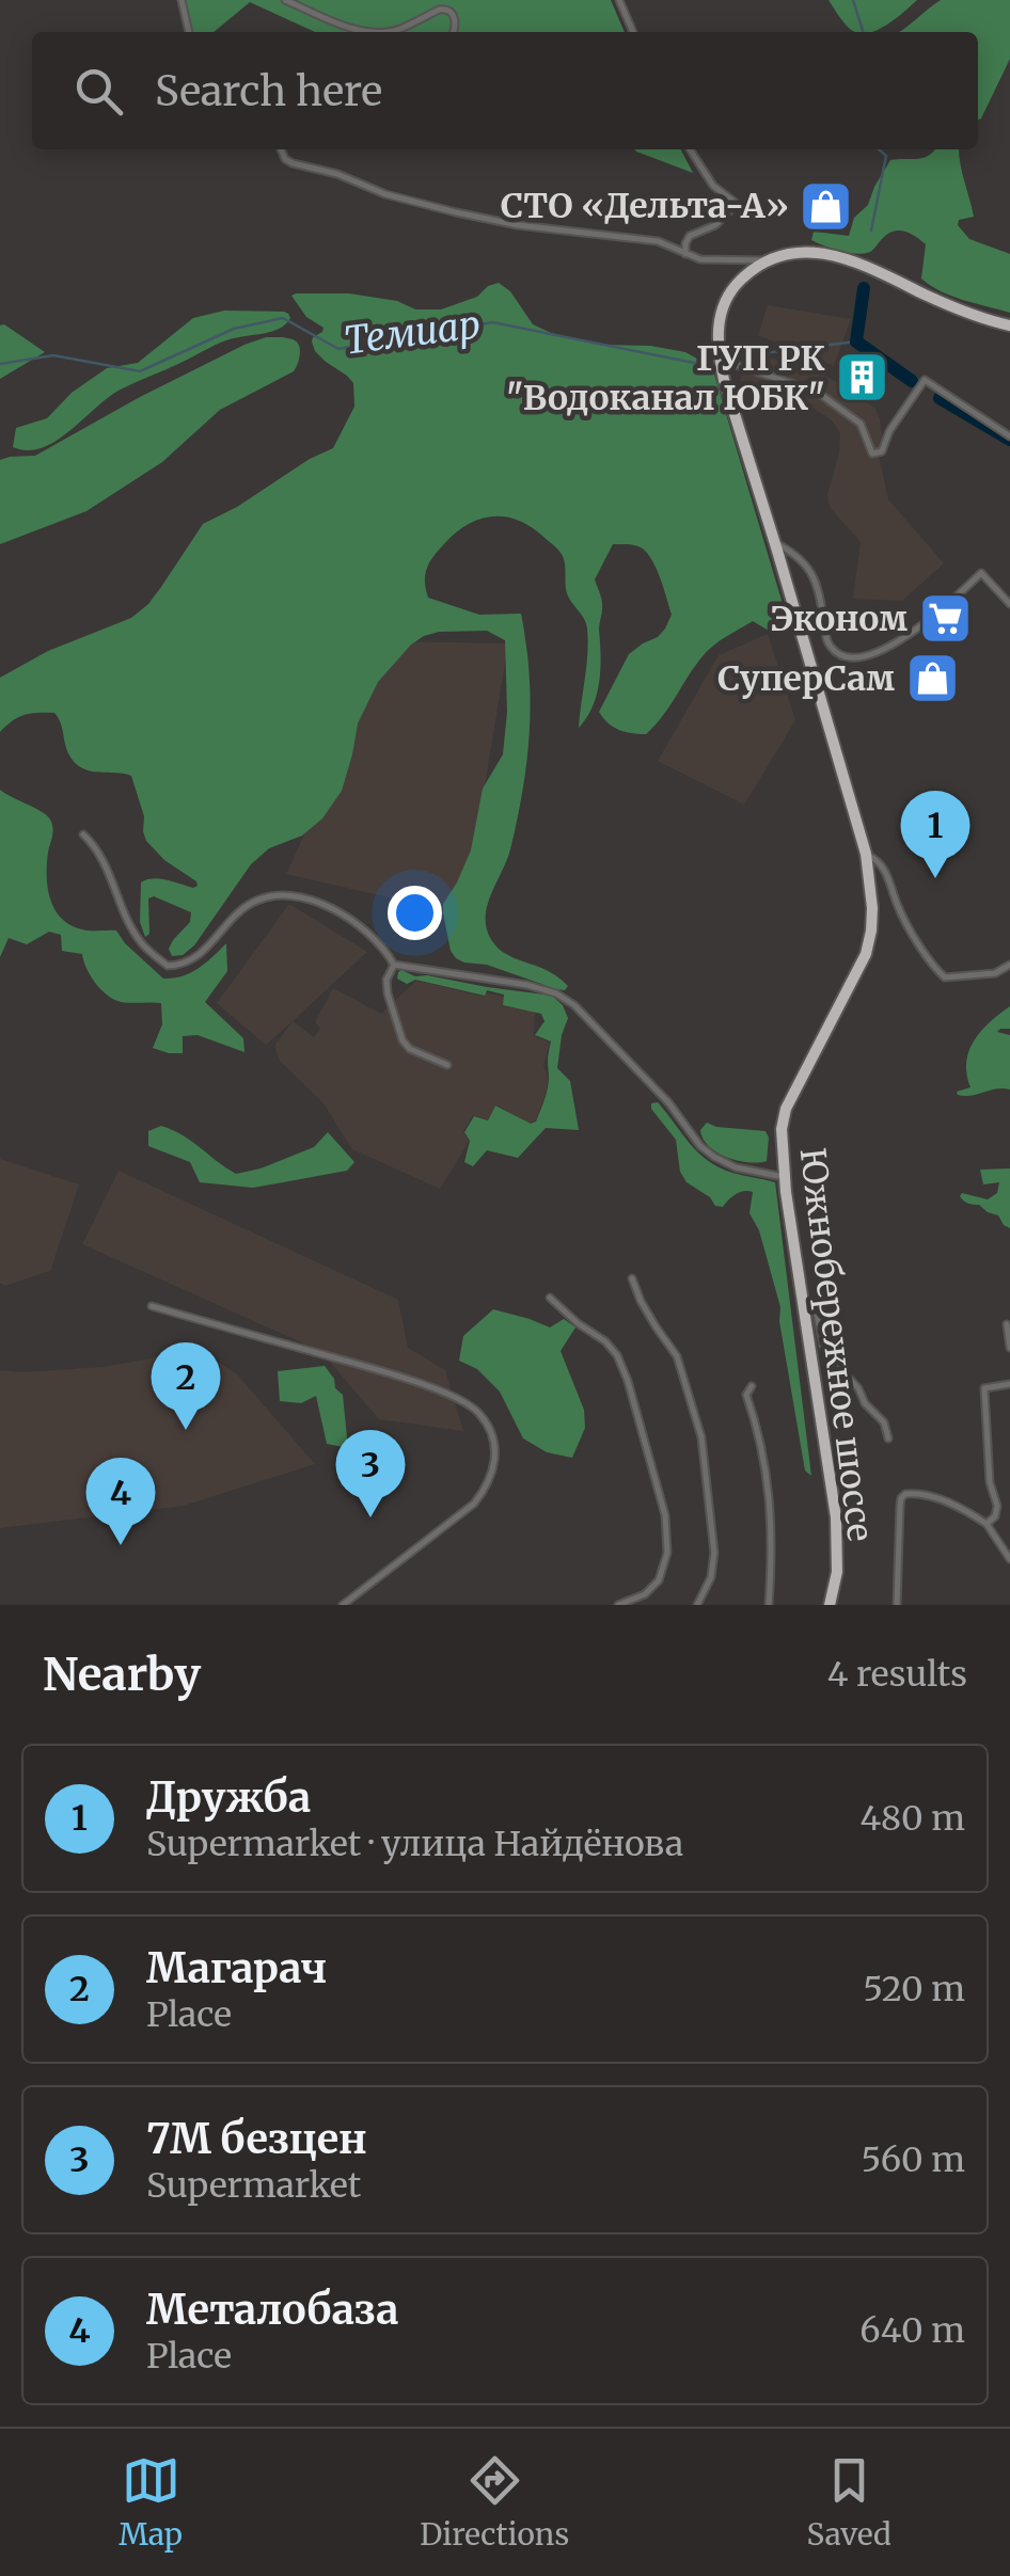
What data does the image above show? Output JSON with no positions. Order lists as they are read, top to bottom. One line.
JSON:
{"streets":{"highway":["Южнобережное шоссе"]},"water":["Темиар"],"places":{"shop":["СТО «Дельта-А»","СуперСам"],"building":["ГУП РК \"Водоканал ЮБК\""],"supermarket":["Эконом"]},"page":{"search":"Search here","pins":["1","2","3","4"],"heading":["Nearby","4 results"],"list":[{"mark":"1","name":"Дружба","note":"Supermarket · улица Найдёнова","value":"480 m"},{"mark":"2","name":"Магарач","note":"Place","value":"520 m"},{"mark":"3","name":"7М безцен","note":"Supermarket","value":"560 m"},{"mark":"4","name":"Металобаза","note":"Place","value":"640 m"}],"nav":["Map","Directions","Saved"]}}
